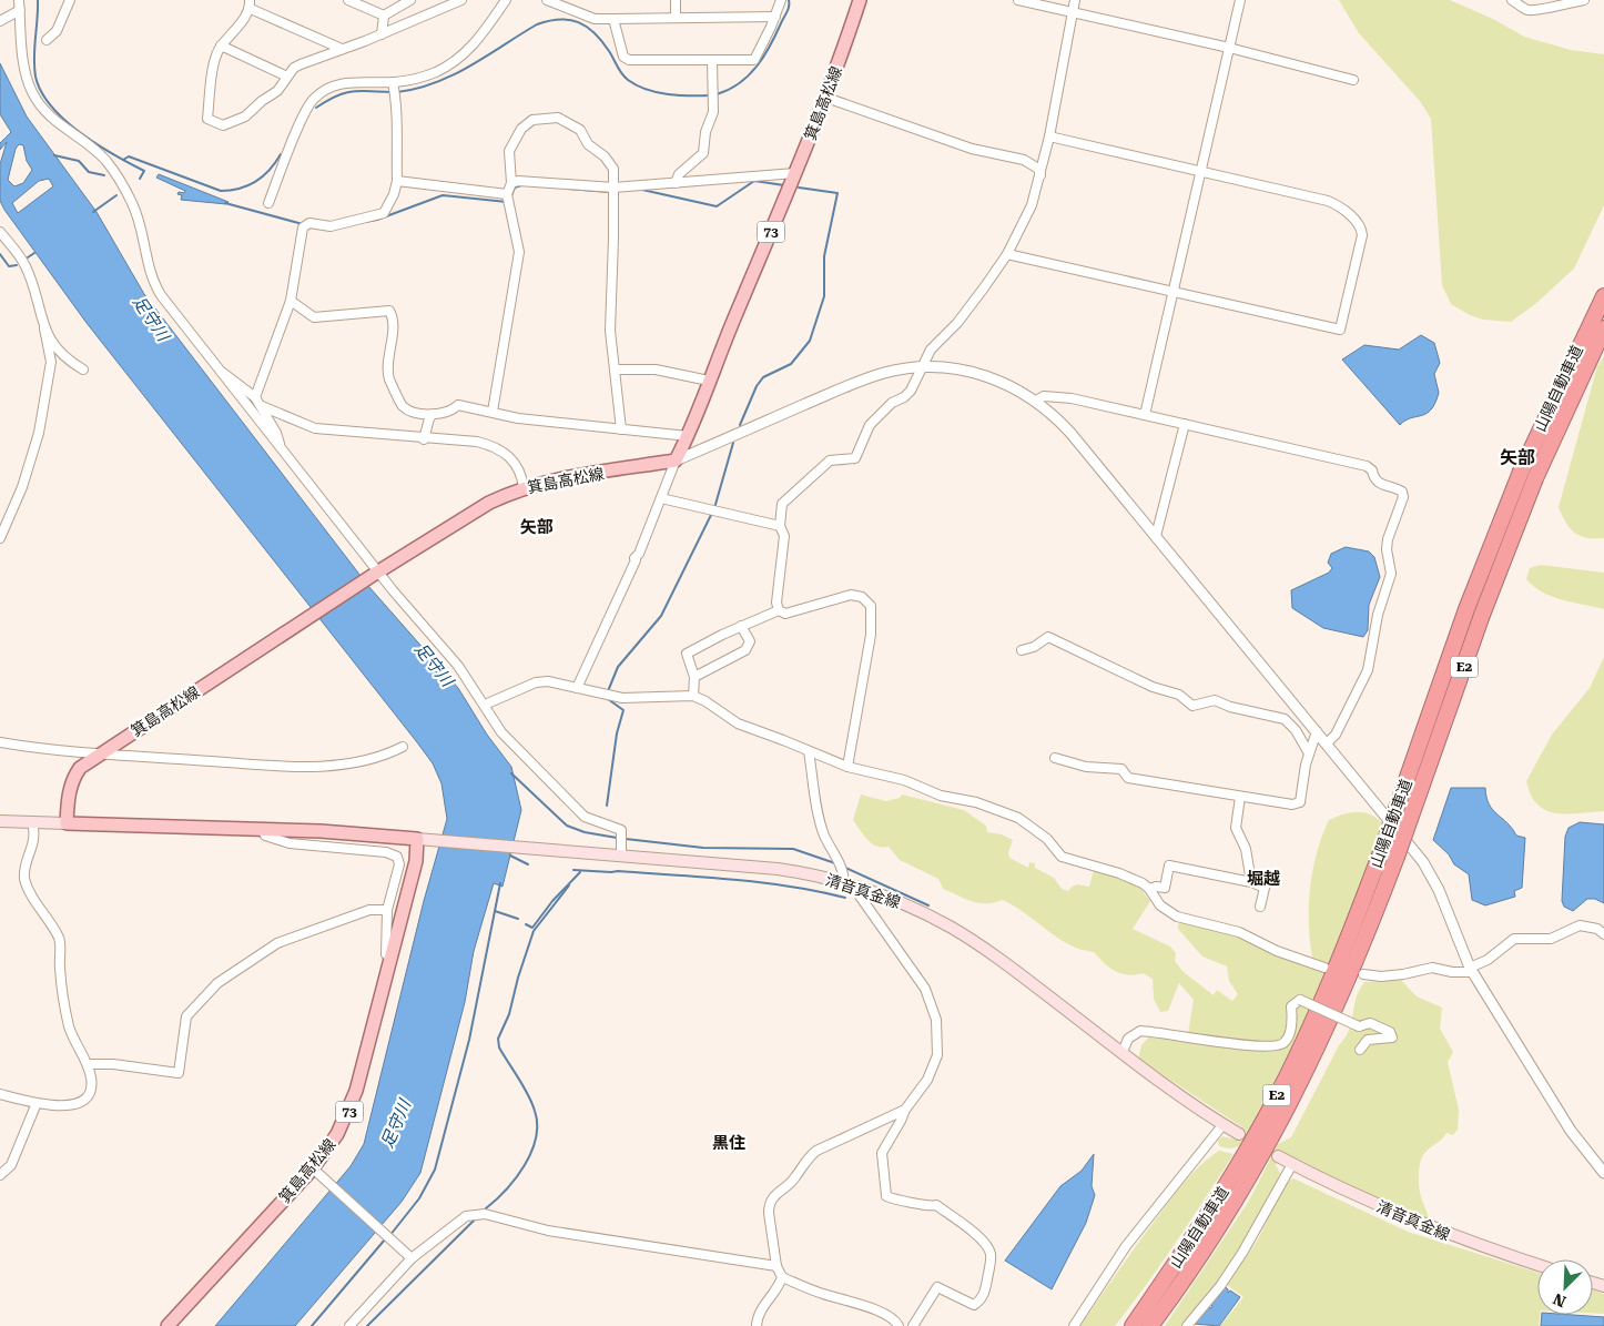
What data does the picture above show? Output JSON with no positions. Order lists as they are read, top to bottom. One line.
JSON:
{"streets":{"highway":["山陽自動車道","E2"],"main road":["箕島高松線","73","清音真金線"]},"crossings":[["箕島高松線","清音真金線"]],"districts":["矢部","矢部","堀越","黒住"],"water":["足守川"],"north":"bottom left"}
